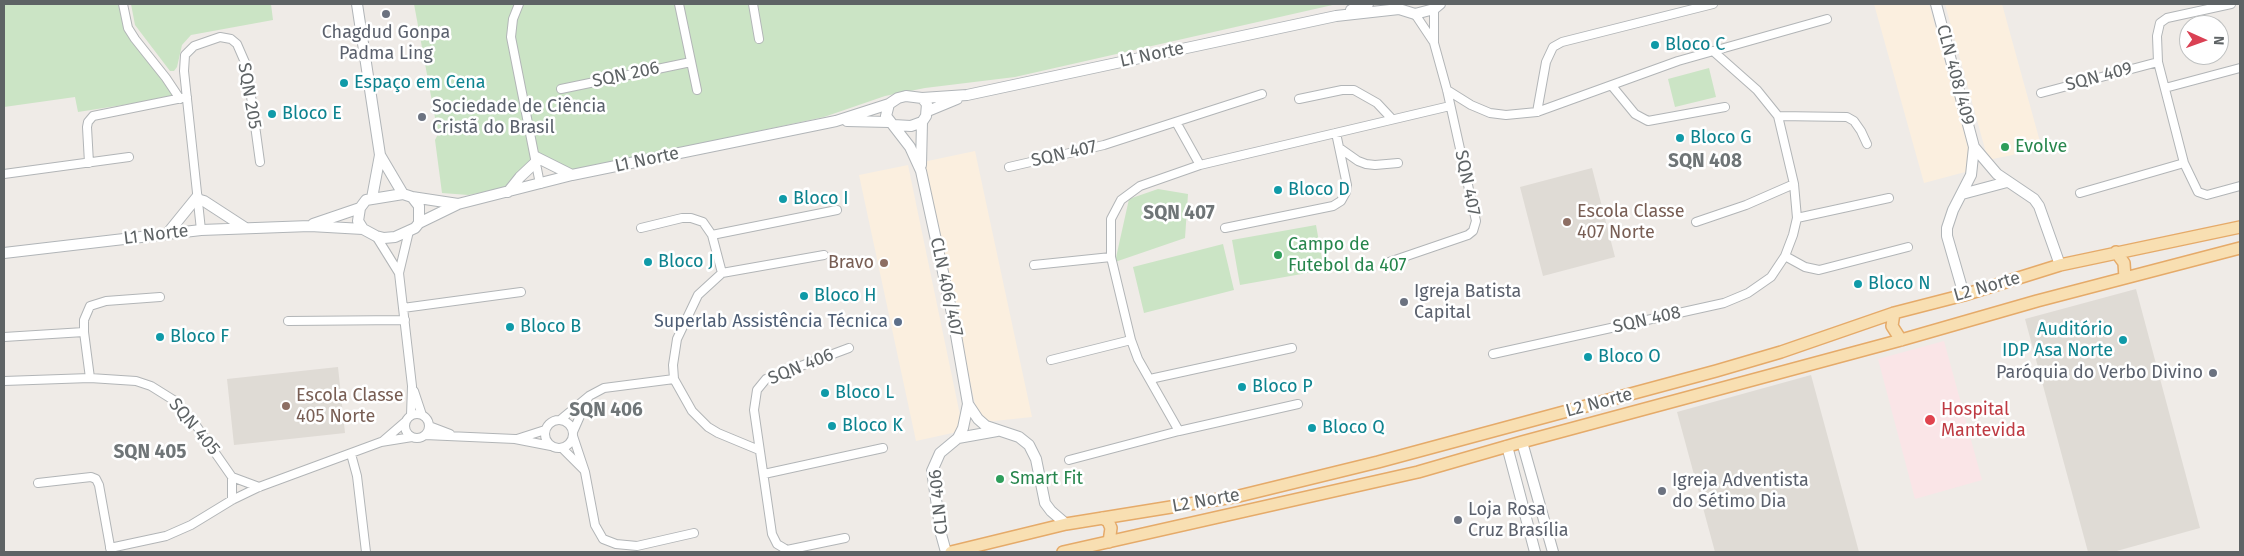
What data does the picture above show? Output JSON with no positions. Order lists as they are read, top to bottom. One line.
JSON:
{"streets":{"main road":["L2 Norte"],"street":["L1 Norte","SQN 206","CLN 408/409","SQN 409","SQN 205","SQN 407","CLN 406/407","SQN 408","SQN 406","SQN 405","CLN 406"]},"crossings":[["L1 Norte","SQN 205"],["L1 Norte","CLN 406/407"],["CLN 406/407","CLN 406"]],"districts":["SQN 408","SQN 407","SQN 406","SQN 405"],"places":["Chagdud Gonpa Padma Ling","Bloco C","Espaço em Cena","Bloco E","Sociedade de Ciência Cristã do Brasil","Bloco G","Evolve","Bloco D","Bloco I","Escola Classe 407 Norte","Campo de Futebol da 407","Bloco J","Bravo","Bloco N","Bloco H","Igreja Batista Capital","Superlab Assistência Técnica","Bloco B","Bloco F","Auditório IDP Asa Norte","Bloco O","Paróquia do Verbo Divino","Bloco P","Bloco L","Escola Classe 405 Norte","Hospital Mantevida","Bloco K","Bloco Q","Smart Fit","Igreja Adventista do Sétimo Dia","Loja Rosa Cruz Brasília"],"north":"right"}
